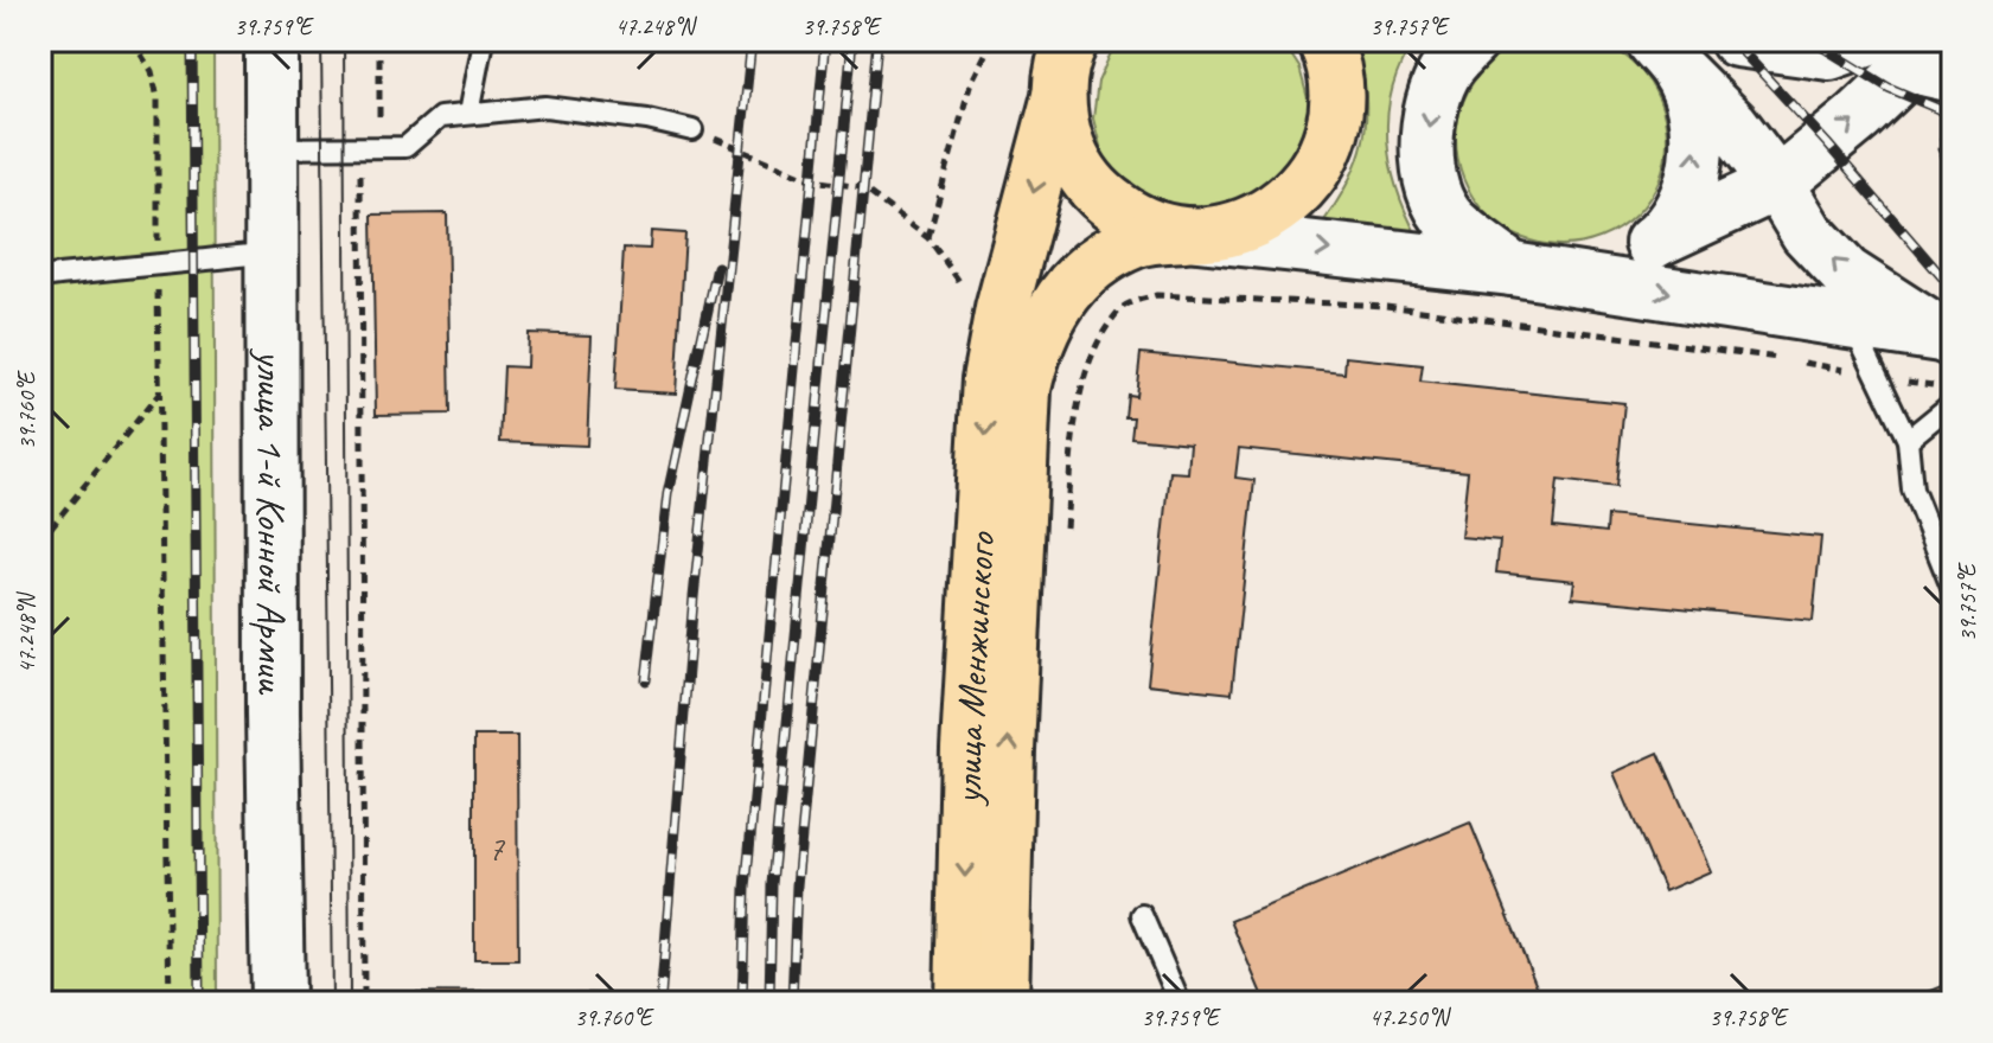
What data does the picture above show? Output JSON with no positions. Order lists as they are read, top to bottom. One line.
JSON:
{"streets":{"main road":["улица 1-й Конной Армии","улица Менжинского"]},"house_numbers":["7"],"coordinates":["39.759°E","47.248°N","39.758°E","39.757°E","39.760°E","47.250°N"]}
